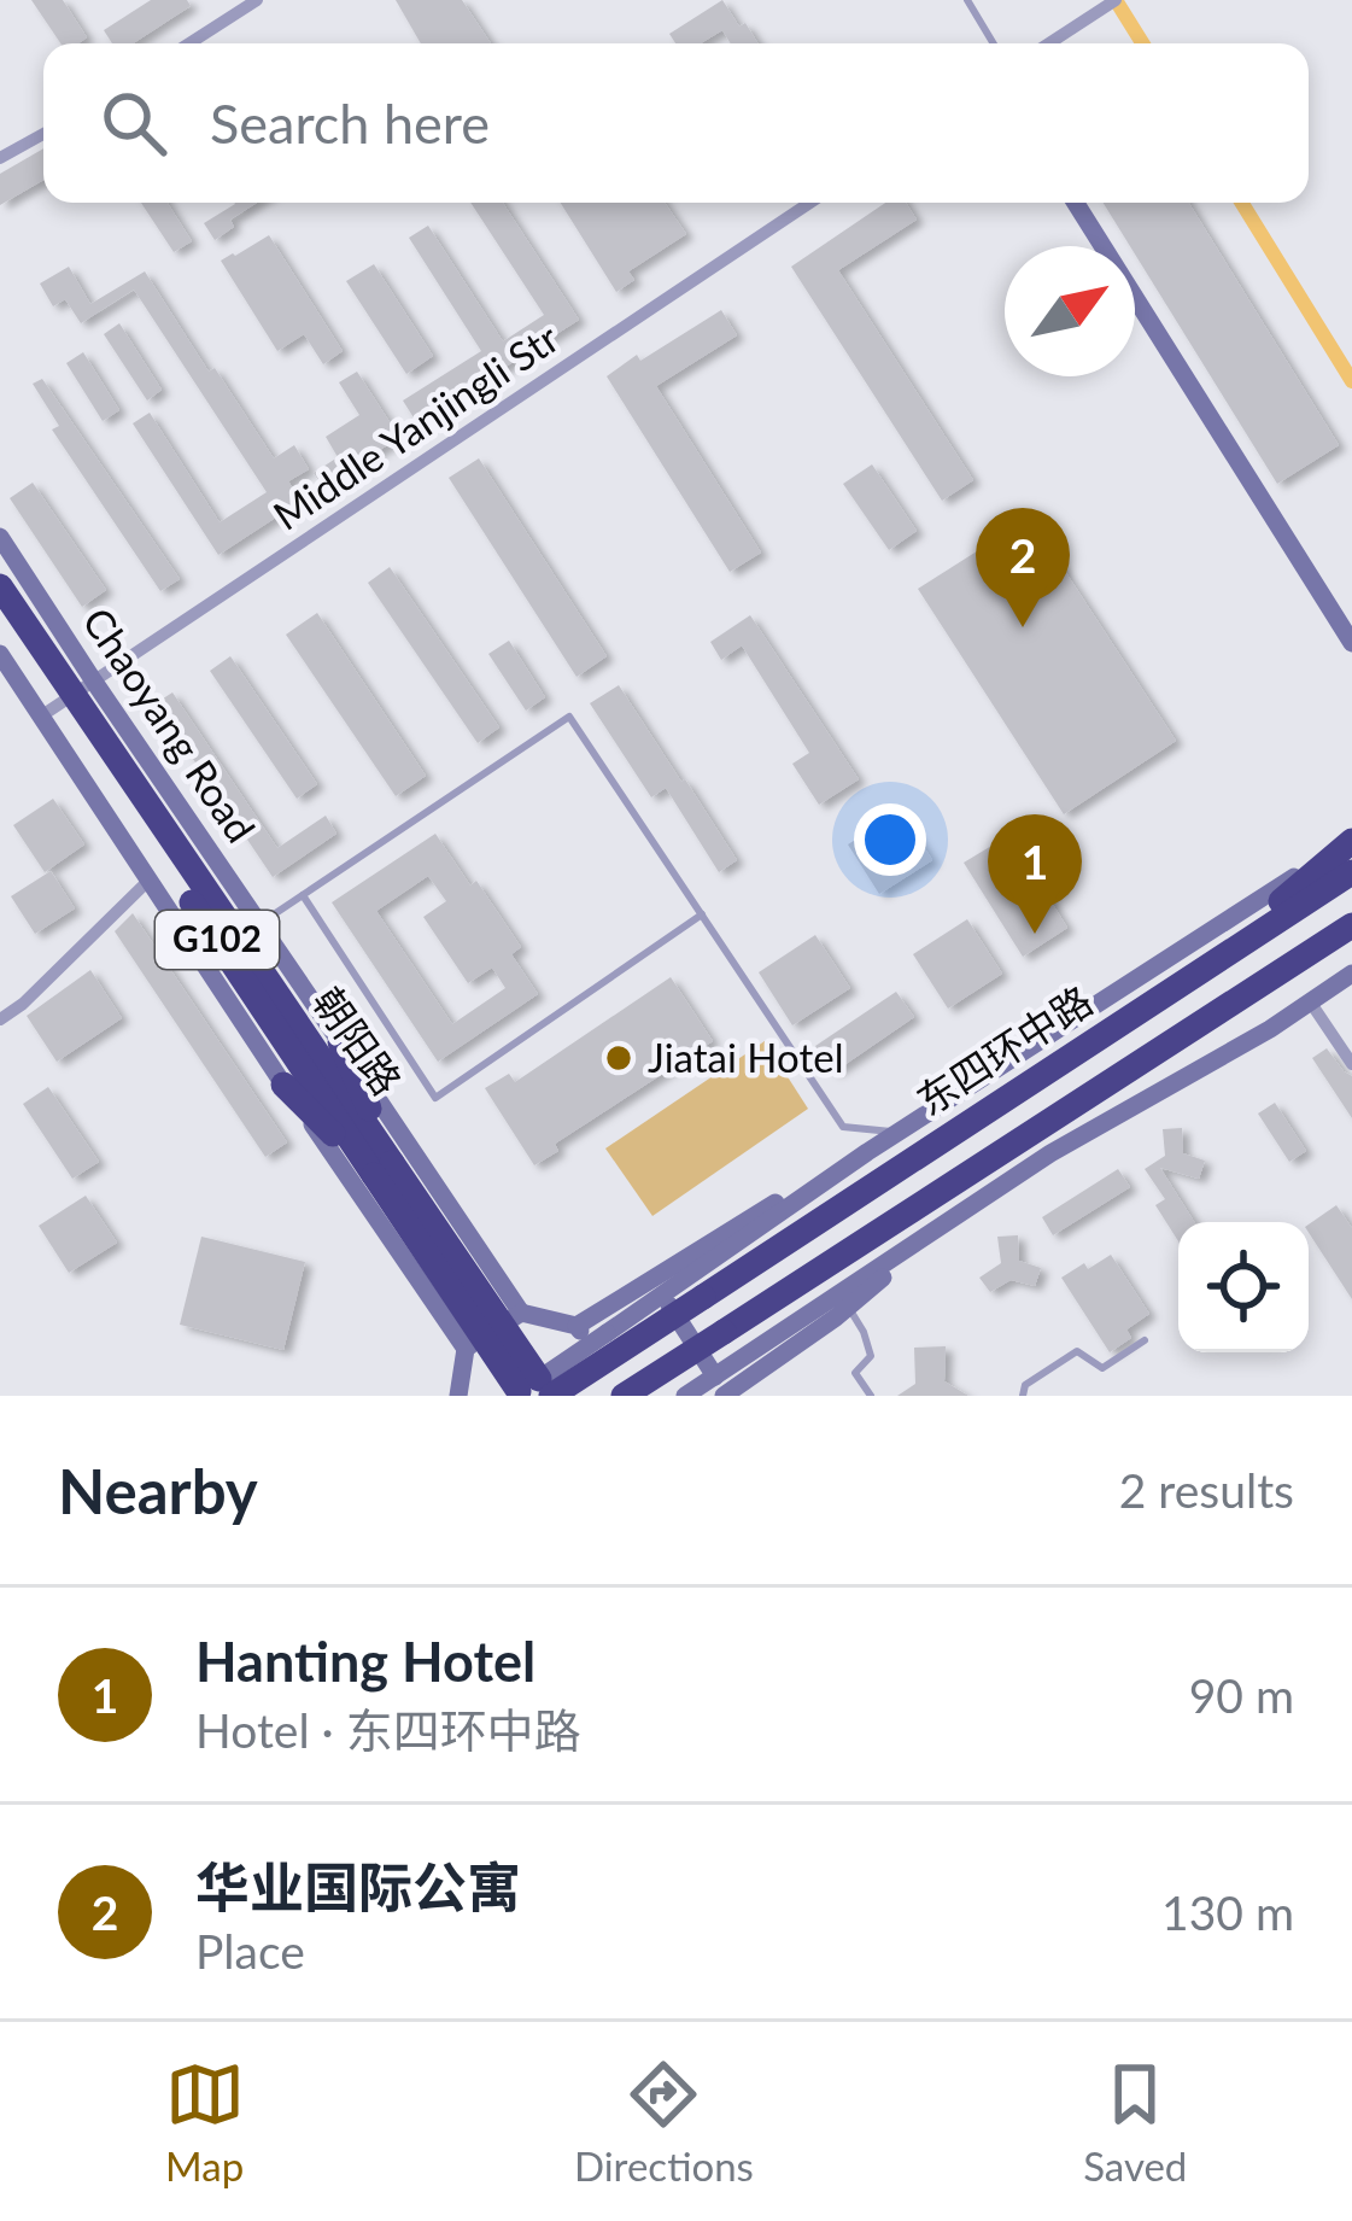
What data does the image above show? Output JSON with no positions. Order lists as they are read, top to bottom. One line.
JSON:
{"streets":{"highway":["G102","朝阳路","东四环中路"],"street":["Middle Yanjingli Str","Chaoyang Road"]},"crossings":[["Middle Yanjingli Str","Chaoyang Road"],["Middle Yanjingli Str","朝阳路"],["Chaoyang Road","朝阳路"],["朝阳路","东四环中路"]],"places":["Jiatai Hotel"],"north":"top right","page":{"search":"Search here","pins":["2","1"],"heading":["Nearby","2 results"],"list":[{"mark":"1","name":"Hanting Hotel","note":"Hotel · 东四环中路","value":"90 m"},{"mark":"2","name":"华业国际公寓","note":"Place","value":"130 m"}],"nav":["Map","Directions","Saved"]}}
